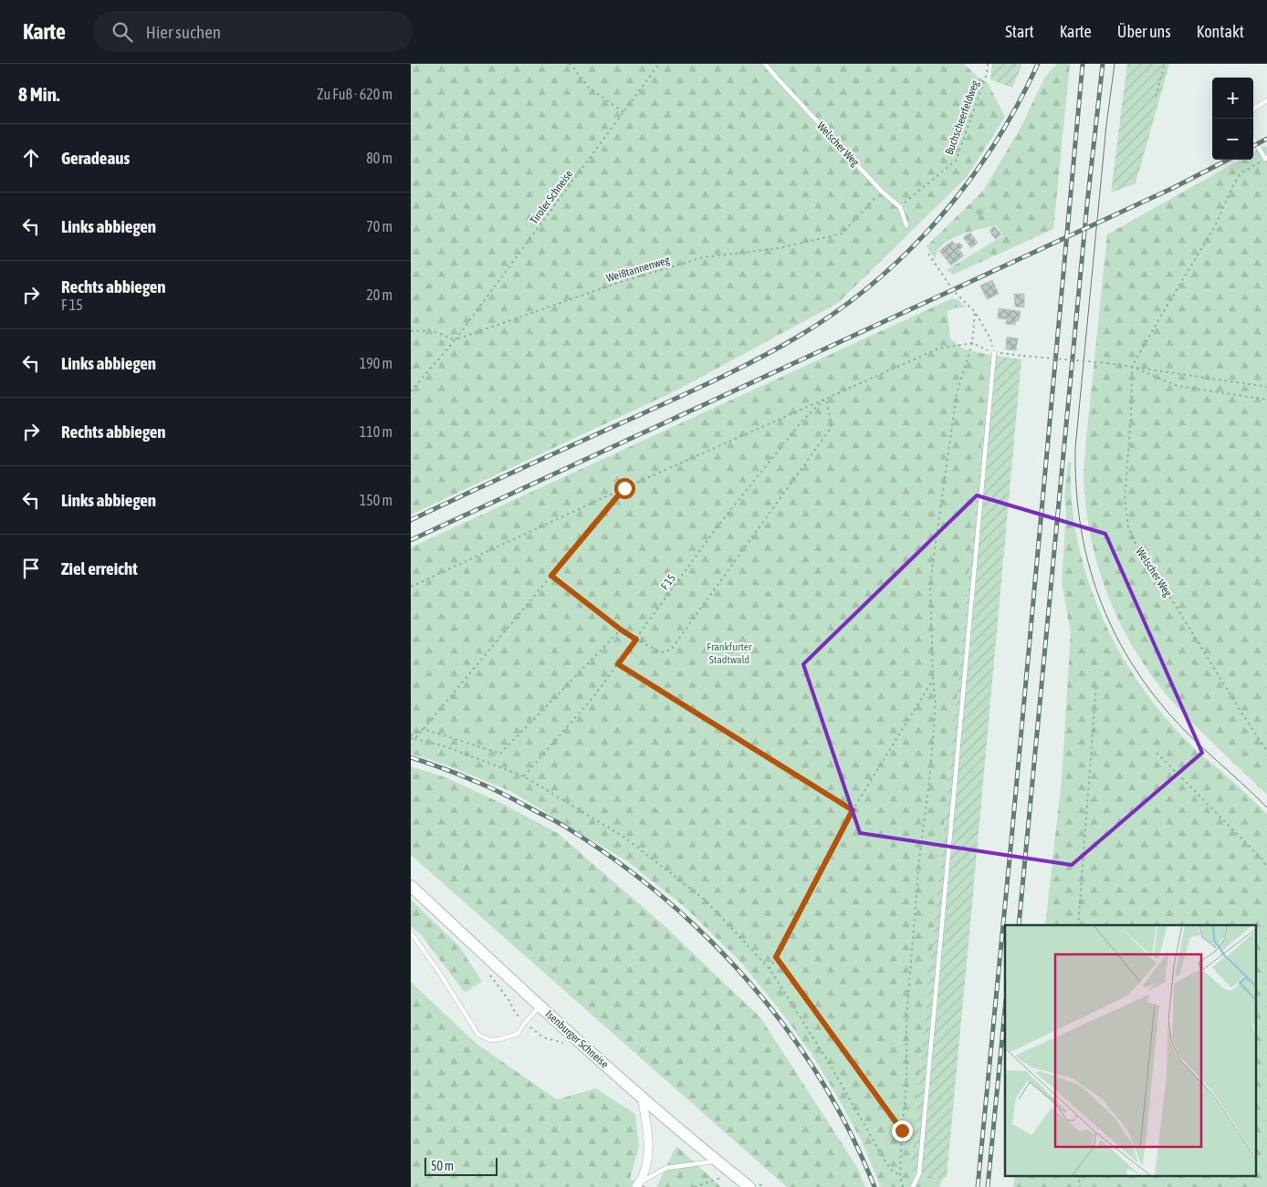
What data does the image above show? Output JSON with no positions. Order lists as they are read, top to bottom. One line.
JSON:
{"streets":{"main road":["Isenburger Schneise"],"lane":["Welscher Weg"],"path":["Buchscheerfeldweg","Tiroler Schneise","Weißtannenweg","F 15"]},"crossings":[["Buchscheerfeldweg","Welscher Weg"],["Welscher Weg","Weißtannenweg"],["Tiroler Schneise","Weißtannenweg"]],"parks":["Frankfurter Stadtwald"],"scale_bar":"50 m","page":{"header":"Karte","search":"Hier suchen","nav":["Start","Karte","Über uns","Kontakt"],"heading":["8 Min.","Zu Fuß · 620 m"],"map_buttons":["+","−"],"list":[["Geradeaus","80 m"],["Links abbiegen","70 m"],["Rechts abbiegen","F 15","20 m"],["Links abbiegen","190 m"],["Rechts abbiegen","110 m"],["Links abbiegen","150 m"],"Ziel erreicht"],"scale":"50 m"}}
